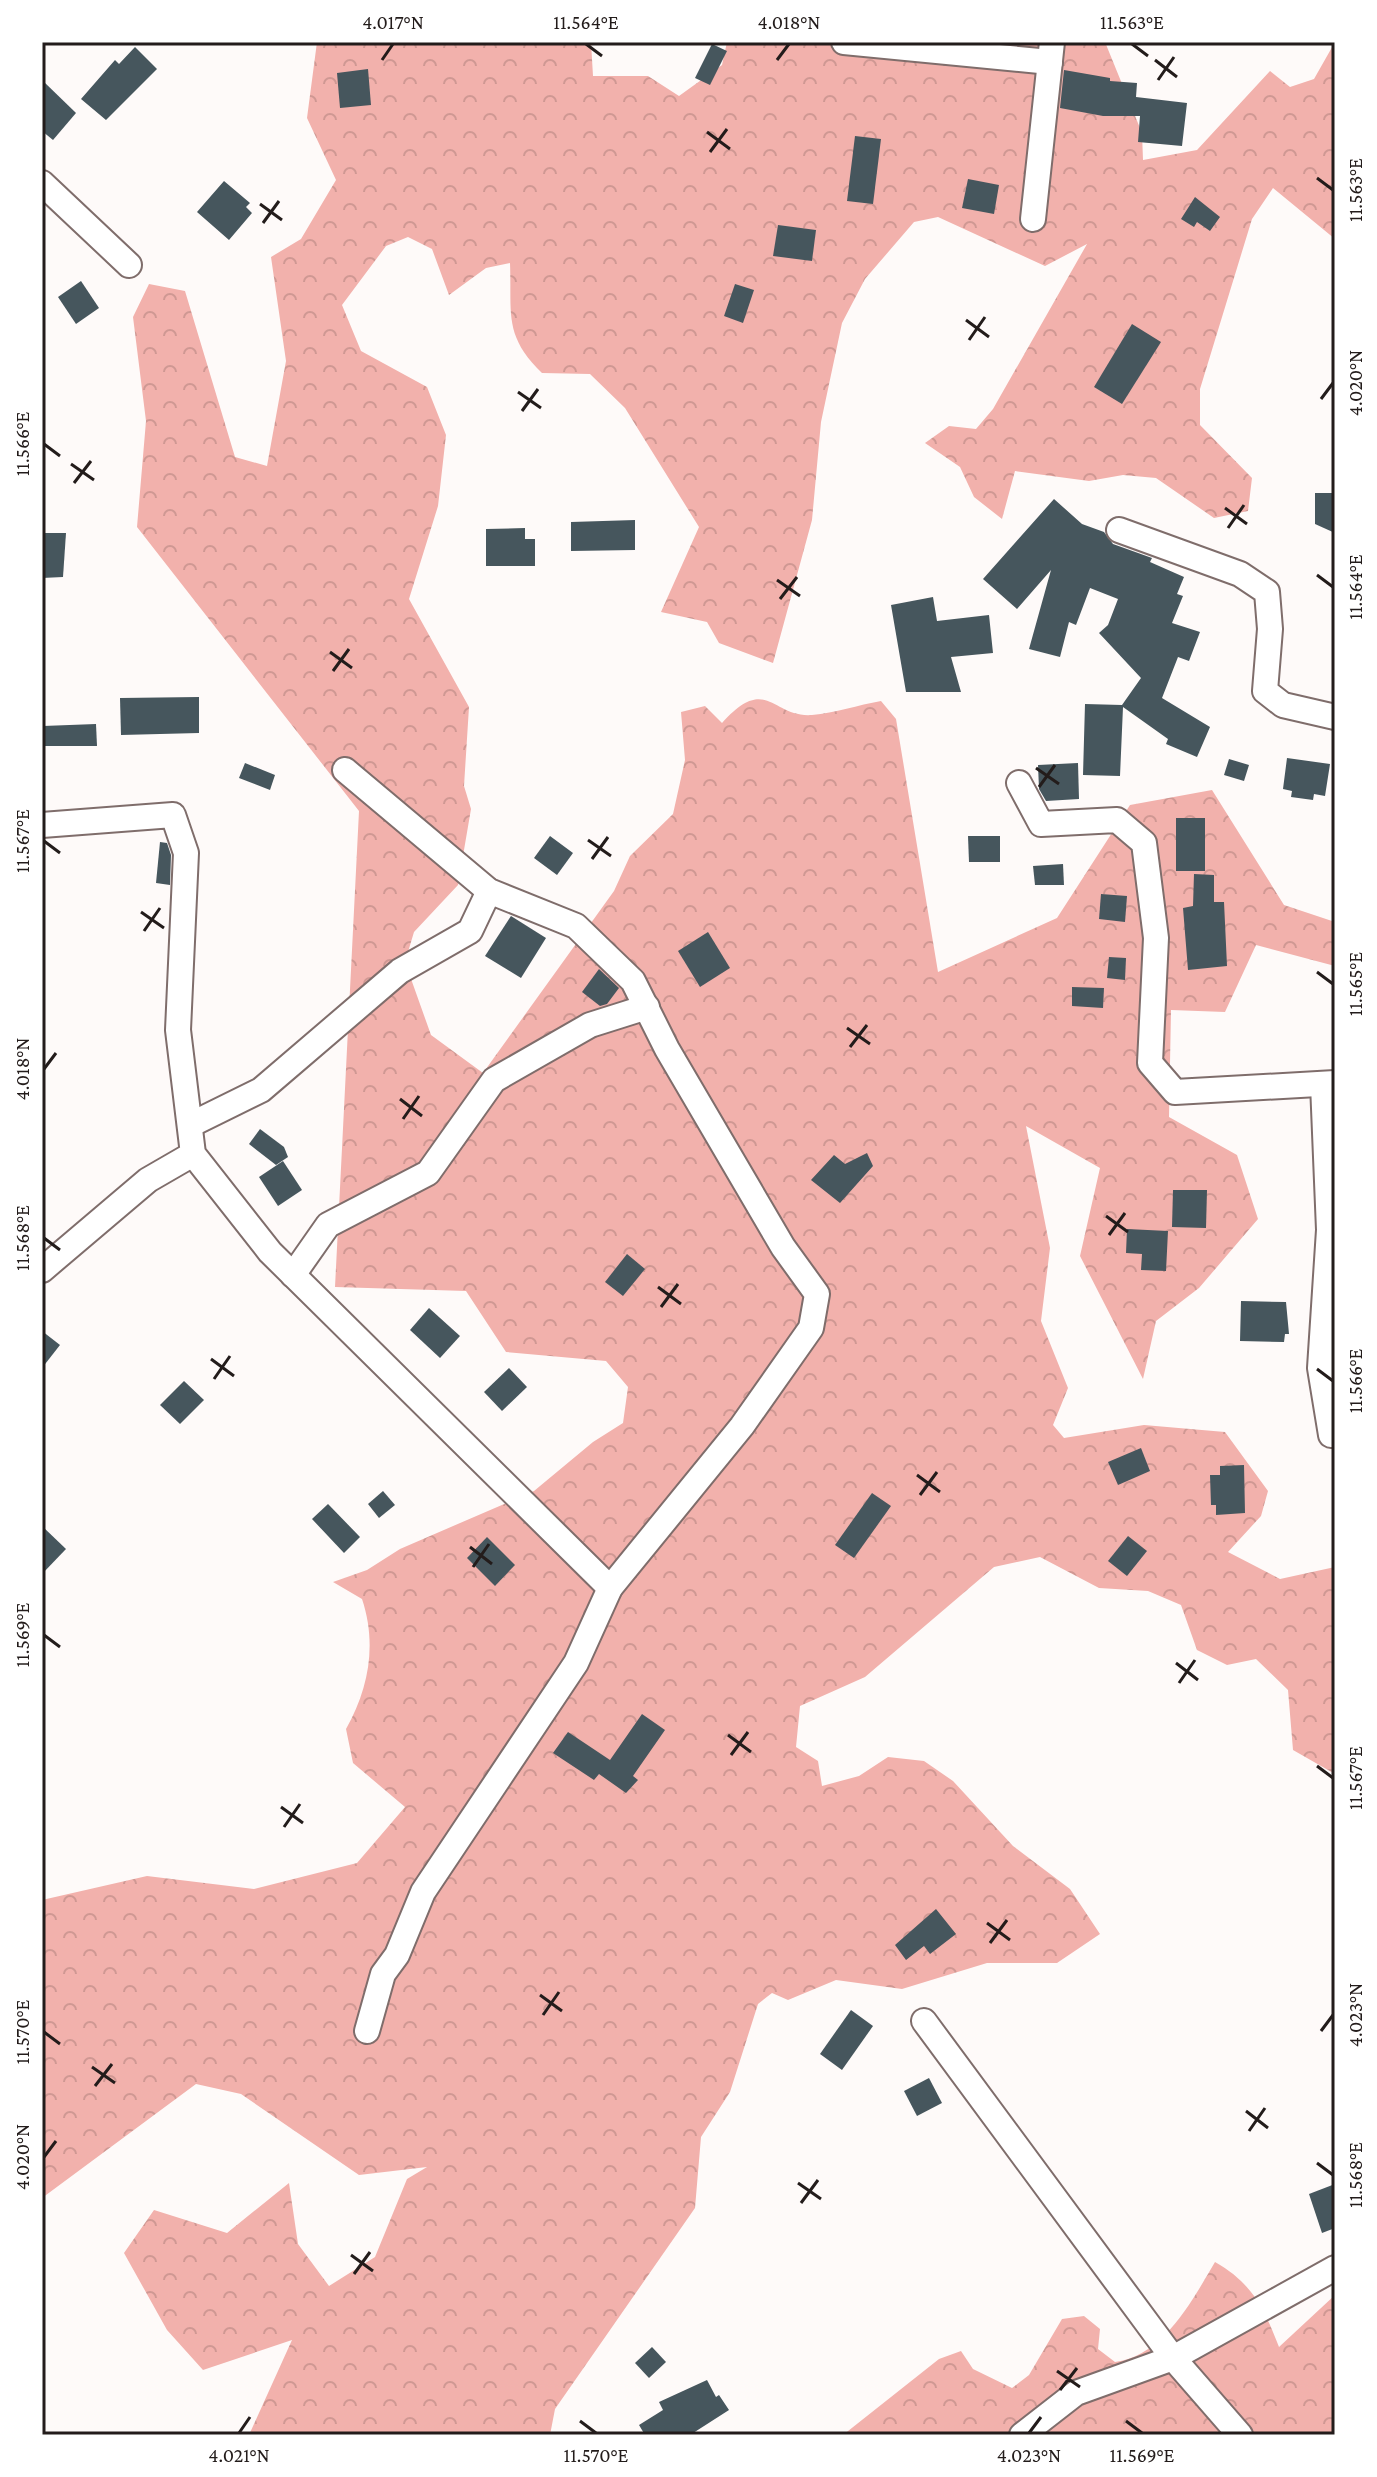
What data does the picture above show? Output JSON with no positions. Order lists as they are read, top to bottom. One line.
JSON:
{"coordinates":["4.017°N","11.564°E","4.018°N","11.563°E","4.020°N","11.566°E","11.567°E","11.565°E","11.568°E","11.569°E","4.023°N","11.570°E","4.021°N"]}
